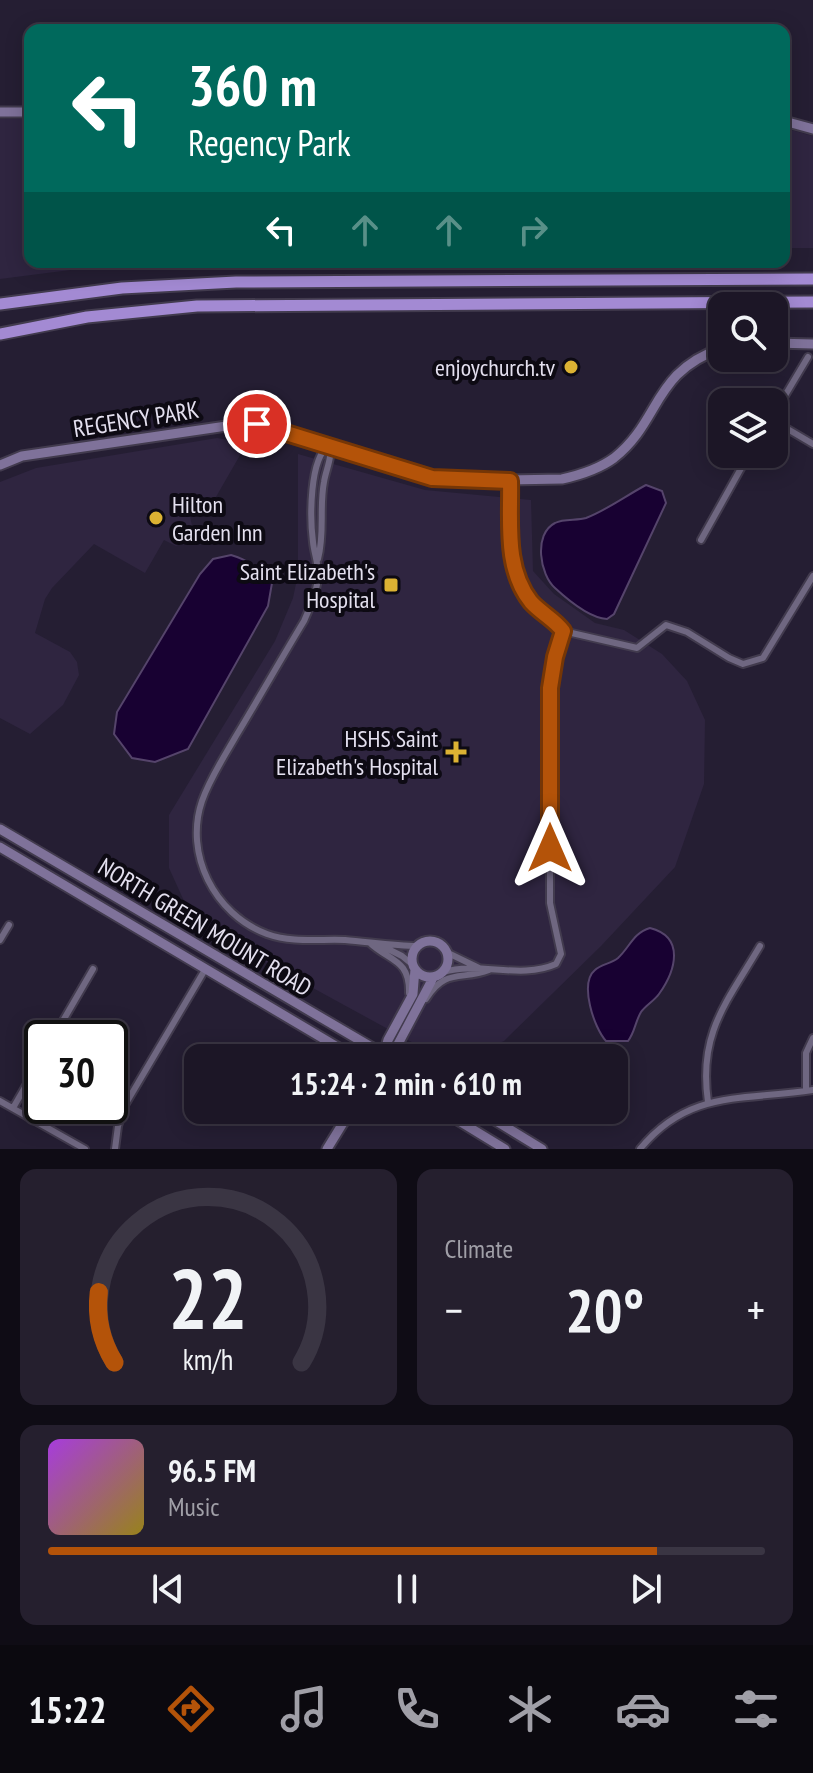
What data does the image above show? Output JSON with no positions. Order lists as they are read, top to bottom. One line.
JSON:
{"streets":{"street":["REGENCY PARK","NORTH GREEN MOUNT ROAD"]},"places":{"other":["enjoychurch.tv","Hilton Garden Inn"],"transit":["Saint Elizabeth's Hospital"],"health":["HSHS Saint Elizabeth's Hospital"]},"page":{"turn":["360 m","Regency Park"],"limit":"30","trip":"15:24 · 2 min · 610 m","tile":"Climate","heat":["−","20°","+"],"song":["96.5 FM","Music"],"tabs":"15:22","gauge":["22","km/h"]}}
